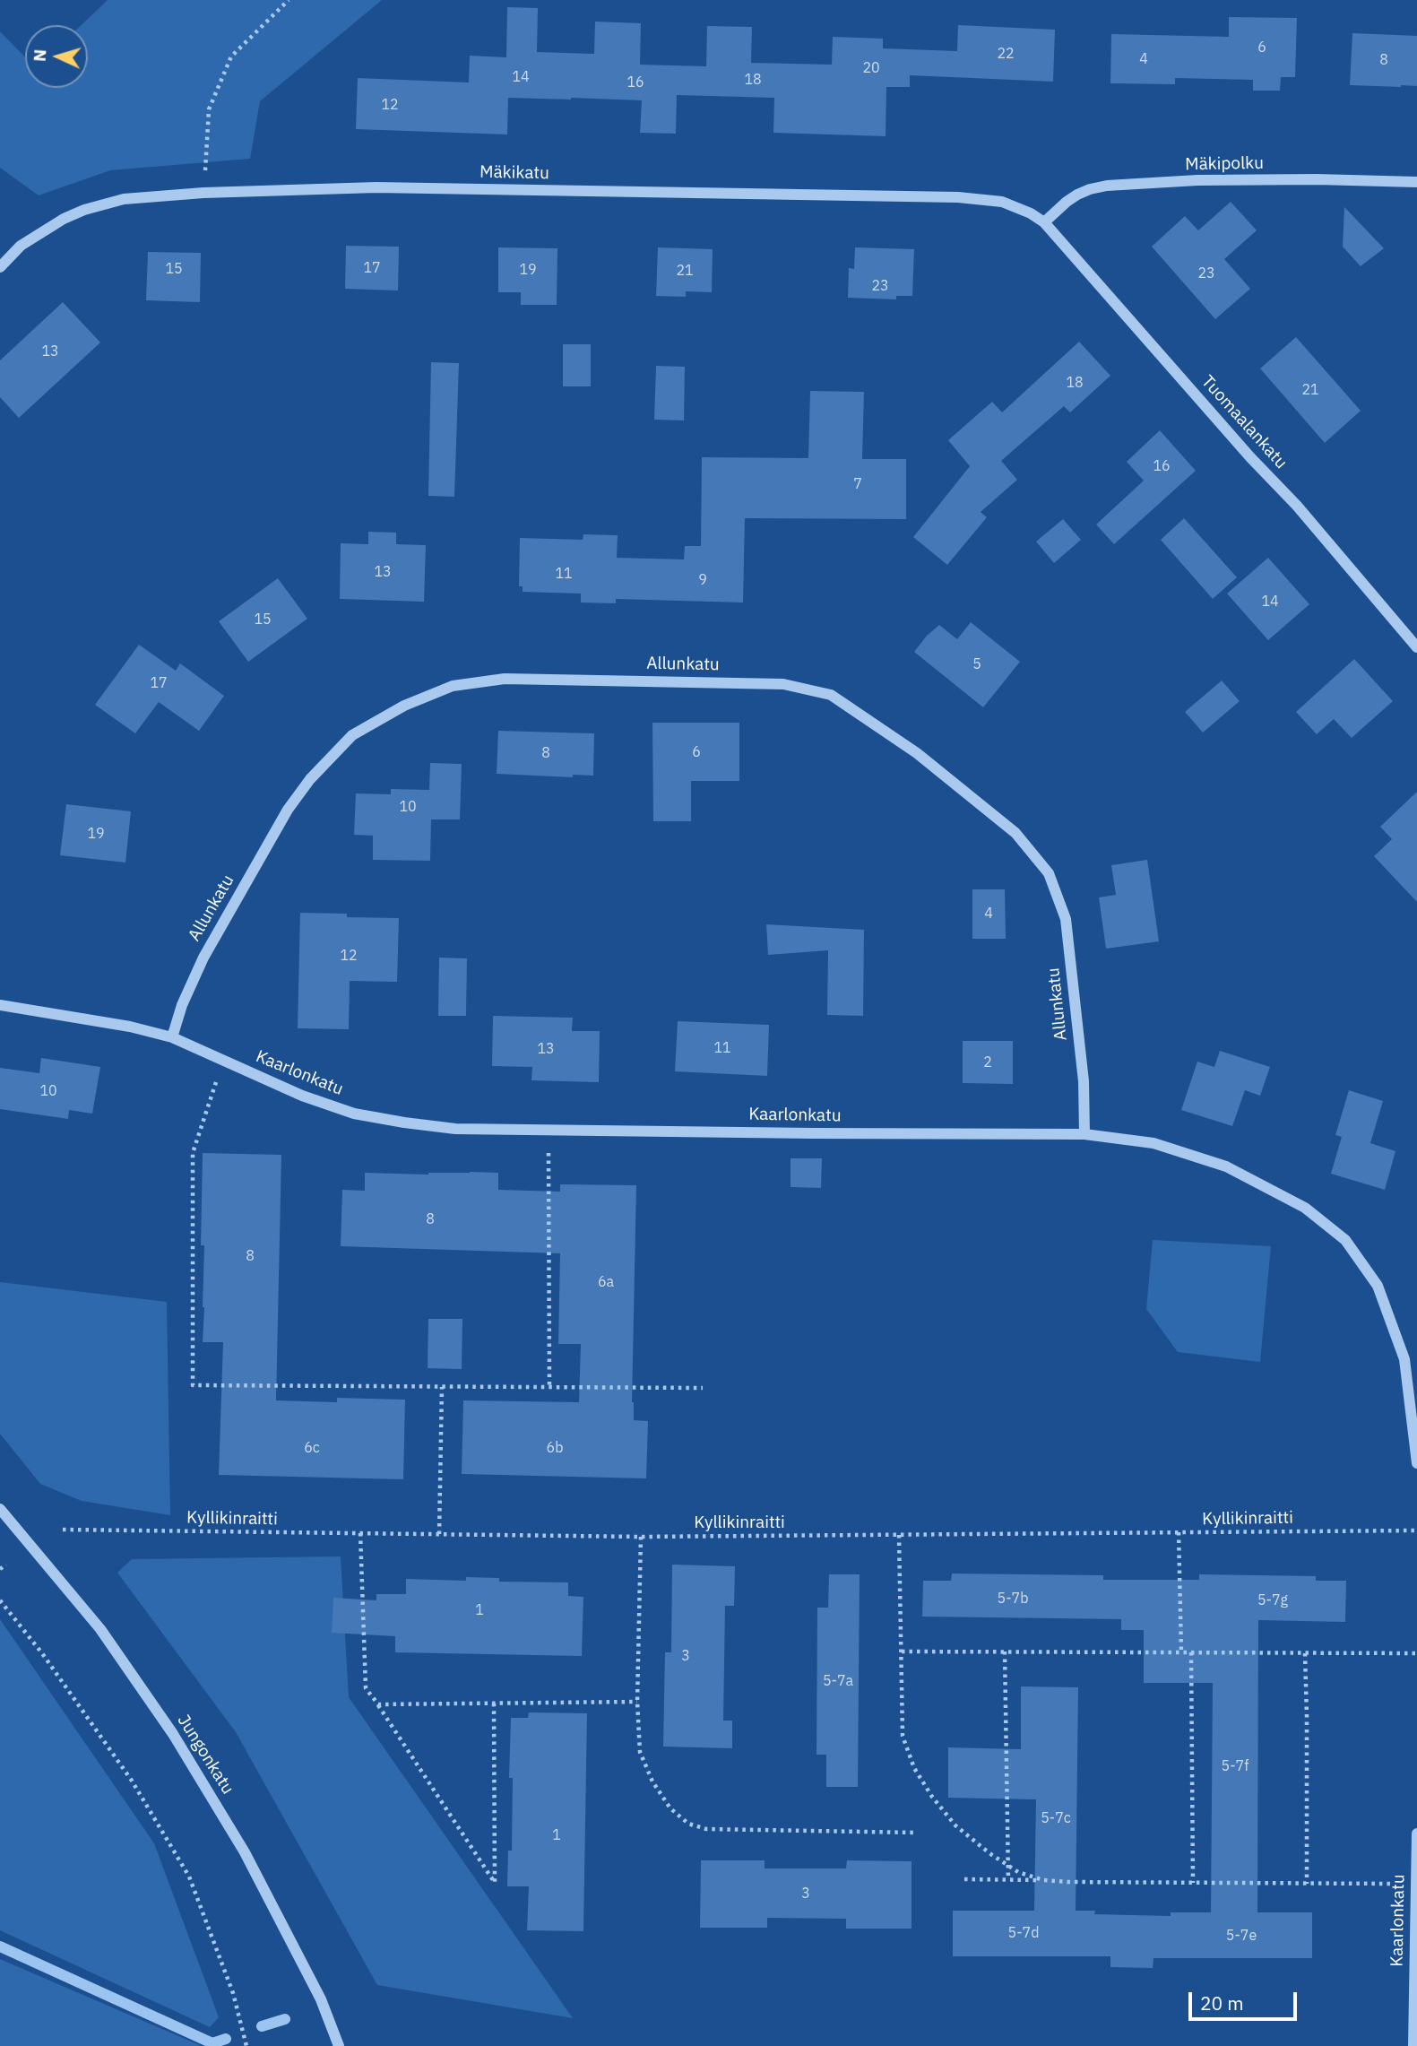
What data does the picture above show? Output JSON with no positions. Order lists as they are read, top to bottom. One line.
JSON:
{"streets":{"street":["Mäkipolku","Mäkikatu","Tuomaalankatu","Allunkatu","Kaarlonkatu","Jungonkatu"],"path":["Kyllikinraitti"]},"crossings":[["Mäkipolku","Mäkikatu"],["Mäkipolku","Tuomaalankatu"],["Mäkikatu","Tuomaalankatu"],["Allunkatu","Kaarlonkatu"]],"house_numbers":["6","22","4","8","20","14","18","16","12","17","15","19","21","23","23","13","18","21","16","7","13","11","9","14","15","5","17","6","8","10","19","4","12","11","13","2","10","8","8","6a","6c","6b","5-7b","5-7g","1","3","5-7a","5-7f","5-7c","1","3","5-7d","5-7e"],"scale_bar":"20 m","north":"left"}
